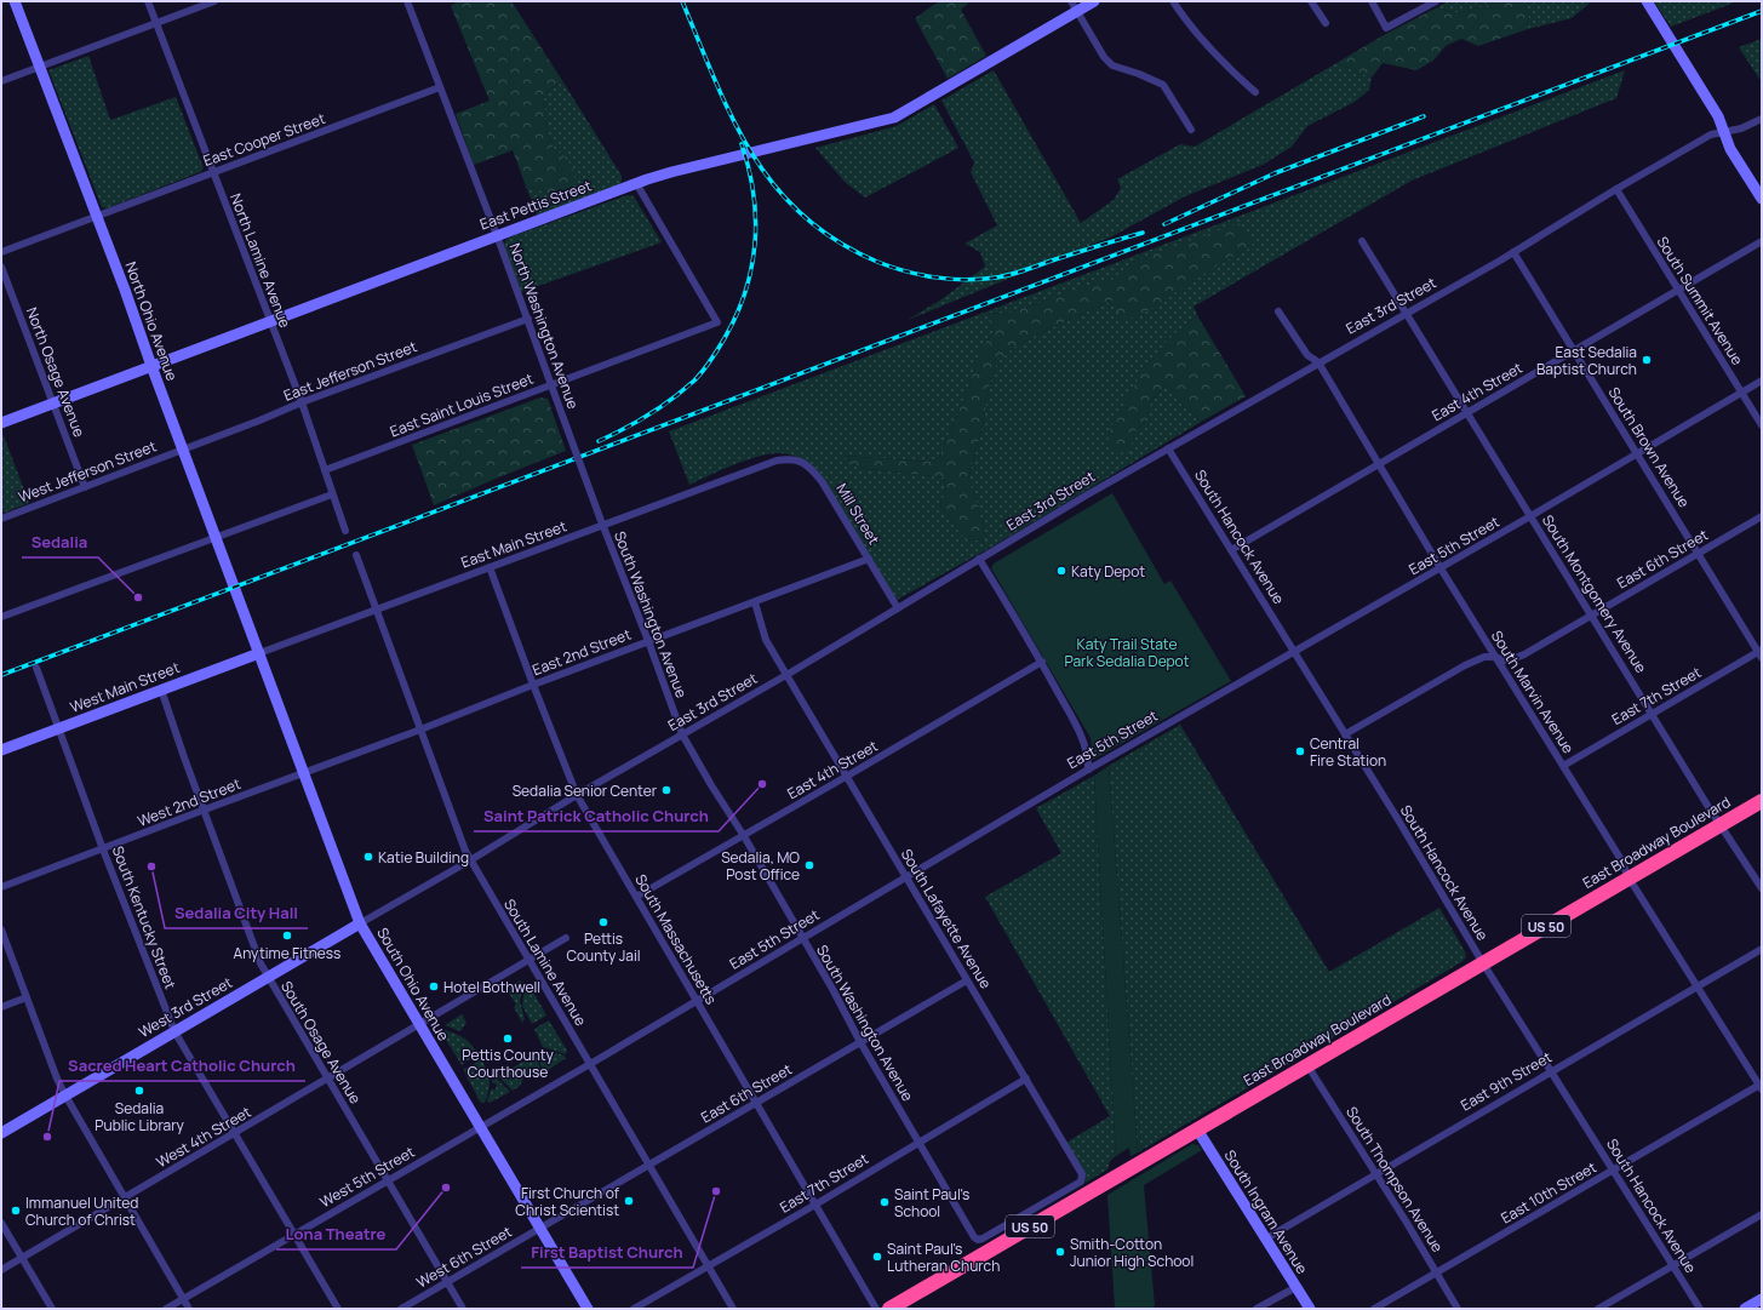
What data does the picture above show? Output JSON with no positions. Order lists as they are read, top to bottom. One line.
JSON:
{"streets":{"highway":["East Broadway Boulevard","US 50"],"main road":["East Pettis Street","North Ohio Avenue","West Main Street","South Ohio Avenue","West 3rd Street","South Ingram Avenue"],"street":["East Cooper Street","North Lamine Avenue","South Summit Avenue","East 3rd Street","North Washington Avenue","East Jefferson Street","North Osage Avenue","East 4th Street","East Saint Louis Street","South Brown Avenue","West Jefferson Street","Mill Street","South Hancock Avenue","East Main Street","East 5th Street","East 6th Street","South Montgomery Avenue","South Washington Avenue","East 2nd Street","South Marvin Avenue","East 7th Street","West 2nd Street","South Kentucky Street","South Lafayette Avenue","South Massachusetts","South Lamine Avenue","South Osage Avenue","East 9th Street","West 4th Street","West 5th Street","South Thompson Avenue","East 10th Street","West 6th Street"]},"crossings":[["East Cooper Street","North Lamine Avenue"],["East Cooper Street","North Ohio Avenue"],["East Cooper Street","North Washington Avenue"],["East Pettis Street","North Lamine Avenue"],["East Pettis Street","North Ohio Avenue"],["East Pettis Street","North Washington Avenue"],["East Pettis Street","North Osage Avenue"],["East Pettis Street","East Saint Louis Street"],["North Lamine Avenue","East Jefferson Street"],["North Lamine Avenue","East Saint Louis Street"],["South Summit Avenue","East 3rd Street"],["South Summit Avenue","East 4th Street"],["South Summit Avenue","East 5th Street"],["East 3rd Street","South Brown Avenue"],["East 3rd Street","Mill Street"],["East 3rd Street","South Hancock Avenue"],["East 3rd Street","South Montgomery Avenue"],["East 3rd Street","South Washington Avenue"],["East 3rd Street","South Marvin Avenue"],["East 3rd Street","South Lafayette Avenue"],["East 3rd Street","South Massachusetts"],["East 3rd Street","South Lamine Avenue"],["East 3rd Street","South Ohio Avenue"],["East 3rd Street","West 3rd Street"],["North Ohio Avenue","East Jefferson Street"],["North Ohio Avenue","West Jefferson Street"],["North Ohio Avenue","East Main Street"],["North Ohio Avenue","West Main Street"],["North Ohio Avenue","South Ohio Avenue"],["North Washington Avenue","East Jefferson Street"],["North Washington Avenue","East Saint Louis Street"],["North Washington Avenue","East Main Street"],["North Washington Avenue","South Washington Avenue"],["East Jefferson Street","West Jefferson Street"],["North Osage Avenue","West Jefferson Street"],["East 4th Street","South Brown Avenue"],["East 4th Street","South Hancock Avenue"],["East 4th Street","South Montgomery Avenue"],["East 4th Street","South Washington Avenue"],["East 4th Street","South Marvin Avenue"],["East 4th Street","South Lafayette Avenue"],["East 4th Street","South Massachusetts"],["South Brown Avenue","East 5th Street"],["South Brown Avenue","East 6th Street"],["South Brown Avenue","East 7th Street"],["Mill Street","East Main Street"],["Mill Street","East 2nd Street"],["South Hancock Avenue","East 5th Street"],["South Hancock Avenue","East 6th Street"],["South Hancock Avenue","East Broadway Boulevard"],["South Hancock Avenue","East 9th Street"],["South Hancock Avenue","East 10th Street"],["East Main Street","South Washington Avenue"],["East Main Street","West Main Street"],["East Main Street","South Massachusetts"],["East Main Street","South Lamine Avenue"],["East Main Street","South Ohio Avenue"],["East 5th Street","South Montgomery Avenue"],["East 5th Street","South Washington Avenue"],["East 5th Street","South Marvin Avenue"],["East 5th Street","South Lafayette Avenue"],["East 5th Street","South Massachusetts"],["East 5th Street","South Lamine Avenue"],["East 5th Street","South Ohio Avenue"],["East 5th Street","West 5th Street"],["East 6th Street","South Montgomery Avenue"],["East 6th Street","South Washington Avenue"],["East 6th Street","South Marvin Avenue"],["East 6th Street","South Lafayette Avenue"],["East 6th Street","South Massachusetts"],["East 6th Street","South Lamine Avenue"],["East 6th Street","South Ohio Avenue"],["East 6th Street","West 6th Street"],["South Montgomery Avenue","East 7th Street"],["South Montgomery Avenue","East Broadway Boulevard"],["South Washington Avenue","East 2nd Street"],["South Washington Avenue","East 7th Street"],["South Washington Avenue","South Lafayette Avenue"],["East 2nd Street","West 2nd Street"],["East 2nd Street","South Lafayette Avenue"],["East 2nd Street","South Massachusetts"],["East 2nd Street","South Lamine Avenue"],["East 2nd Street","South Ohio Avenue"],["West Main Street","South Kentucky Street"],["West Main Street","South Ohio Avenue"],["West Main Street","South Osage Avenue"],["South Marvin Avenue","East 7th Street"],["South Marvin Avenue","East Broadway Boulevard"],["South Marvin Avenue","East 9th Street"],["South Marvin Avenue","East 10th Street"],["East 7th Street","South Lafayette Avenue"],["East 7th Street","South Massachusetts"],["East 7th Street","South Lamine Avenue"],["West 2nd Street","South Kentucky Street"],["West 2nd Street","South Ohio Avenue"],["West 2nd Street","South Osage Avenue"],["East Broadway Boulevard","South Thompson Avenue"],["East Broadway Boulevard","South Ingram Avenue"],["South Kentucky Street","West 3rd Street"],["South Kentucky Street","West 4th Street"],["South Kentucky Street","West 5th Street"],["South Ohio Avenue","West 3rd Street"],["South Ohio Avenue","West 4th Street"],["South Ohio Avenue","West 5th Street"],["South Ohio Avenue","West 6th Street"],["West 3rd Street","South Osage Avenue"],["South Osage Avenue","West 4th Street"],["South Osage Avenue","West 5th Street"],["South Osage Avenue","West 6th Street"],["East 9th Street","South Thompson Avenue"],["East 9th Street","South Ingram Avenue"],["South Thompson Avenue","East 10th Street"]],"parks":["Katy Trail State Park Sedalia Depot"],"places":["East Sedalia Baptist Church","Katy Depot","Sedalia","Central Fire Station","Saint Patrick Catholic Church","Sedalia Senior Center","Katie Building","Sedalia, MO Post Office","Sedalia City Hall","Pettis County Jail","Anytime Fitness","Hotel Bothwell","Pettis County Courthouse","Sedalia Public Library","Sacred Heart Catholic Church","Lona Theatre","First Baptist Church","First Church of Christ Scientist","Saint Paul's School","Immanuel United Church of Christ","Smith-Cotton Junior High School","Saint Paul's Lutheran Church"]}
